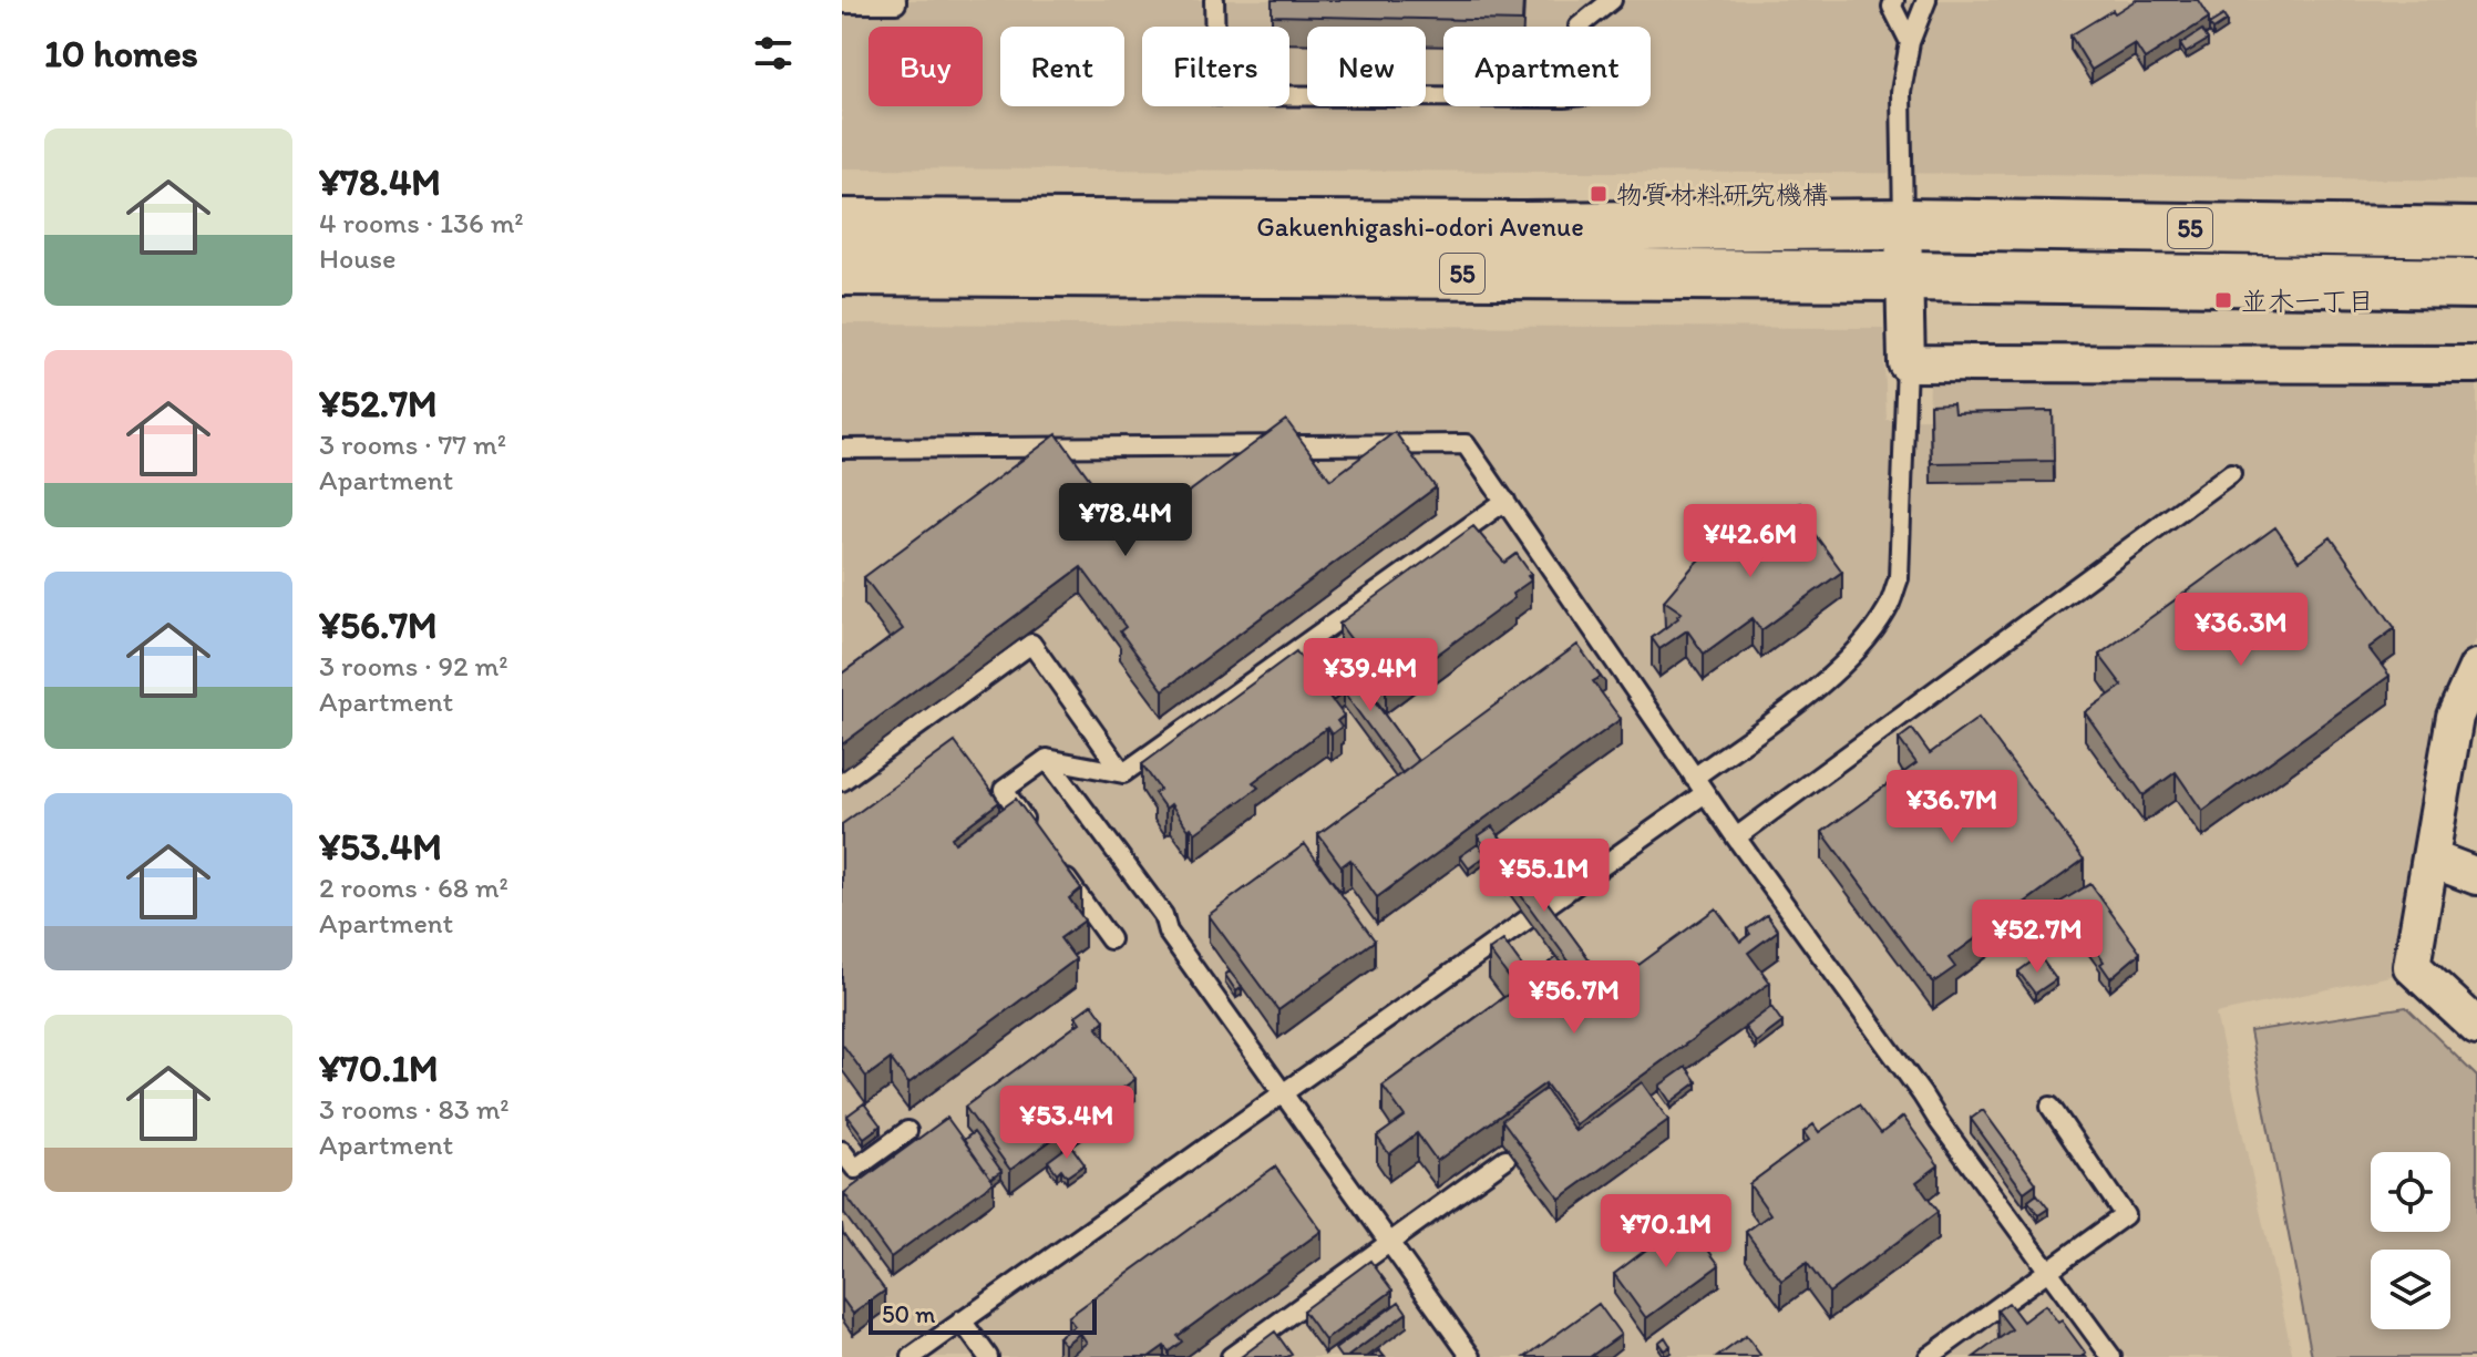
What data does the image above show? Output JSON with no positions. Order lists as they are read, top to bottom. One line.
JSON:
{"streets":{"main road":["Gakuenhigashi-odori Avenue","55"]},"places":{"transit":["物質材料研究機構","並木一丁目"]},"scale_bar":"50 m","page":{"heading":"10 homes","chip":["Buy","Rent","Filters","New","Apartment"],"list":[{"name":"¥78.4M","note":"4 rooms · 136 m² · House"},{"name":"¥52.7M","note":"3 rooms · 77 m² · Apartment"},{"name":"¥56.7M","note":"3 rooms · 92 m² · Apartment"},{"name":"¥53.4M","note":"2 rooms · 68 m² · Apartment"},{"name":"¥70.1M","note":"3 rooms · 83 m² · Apartment"}],"price":["¥78.4M","¥42.6M","¥36.3M","¥39.4M","¥36.7M","¥55.1M","¥52.7M","¥56.7M","¥53.4M","¥70.1M"],"scale":"50 m"}}
